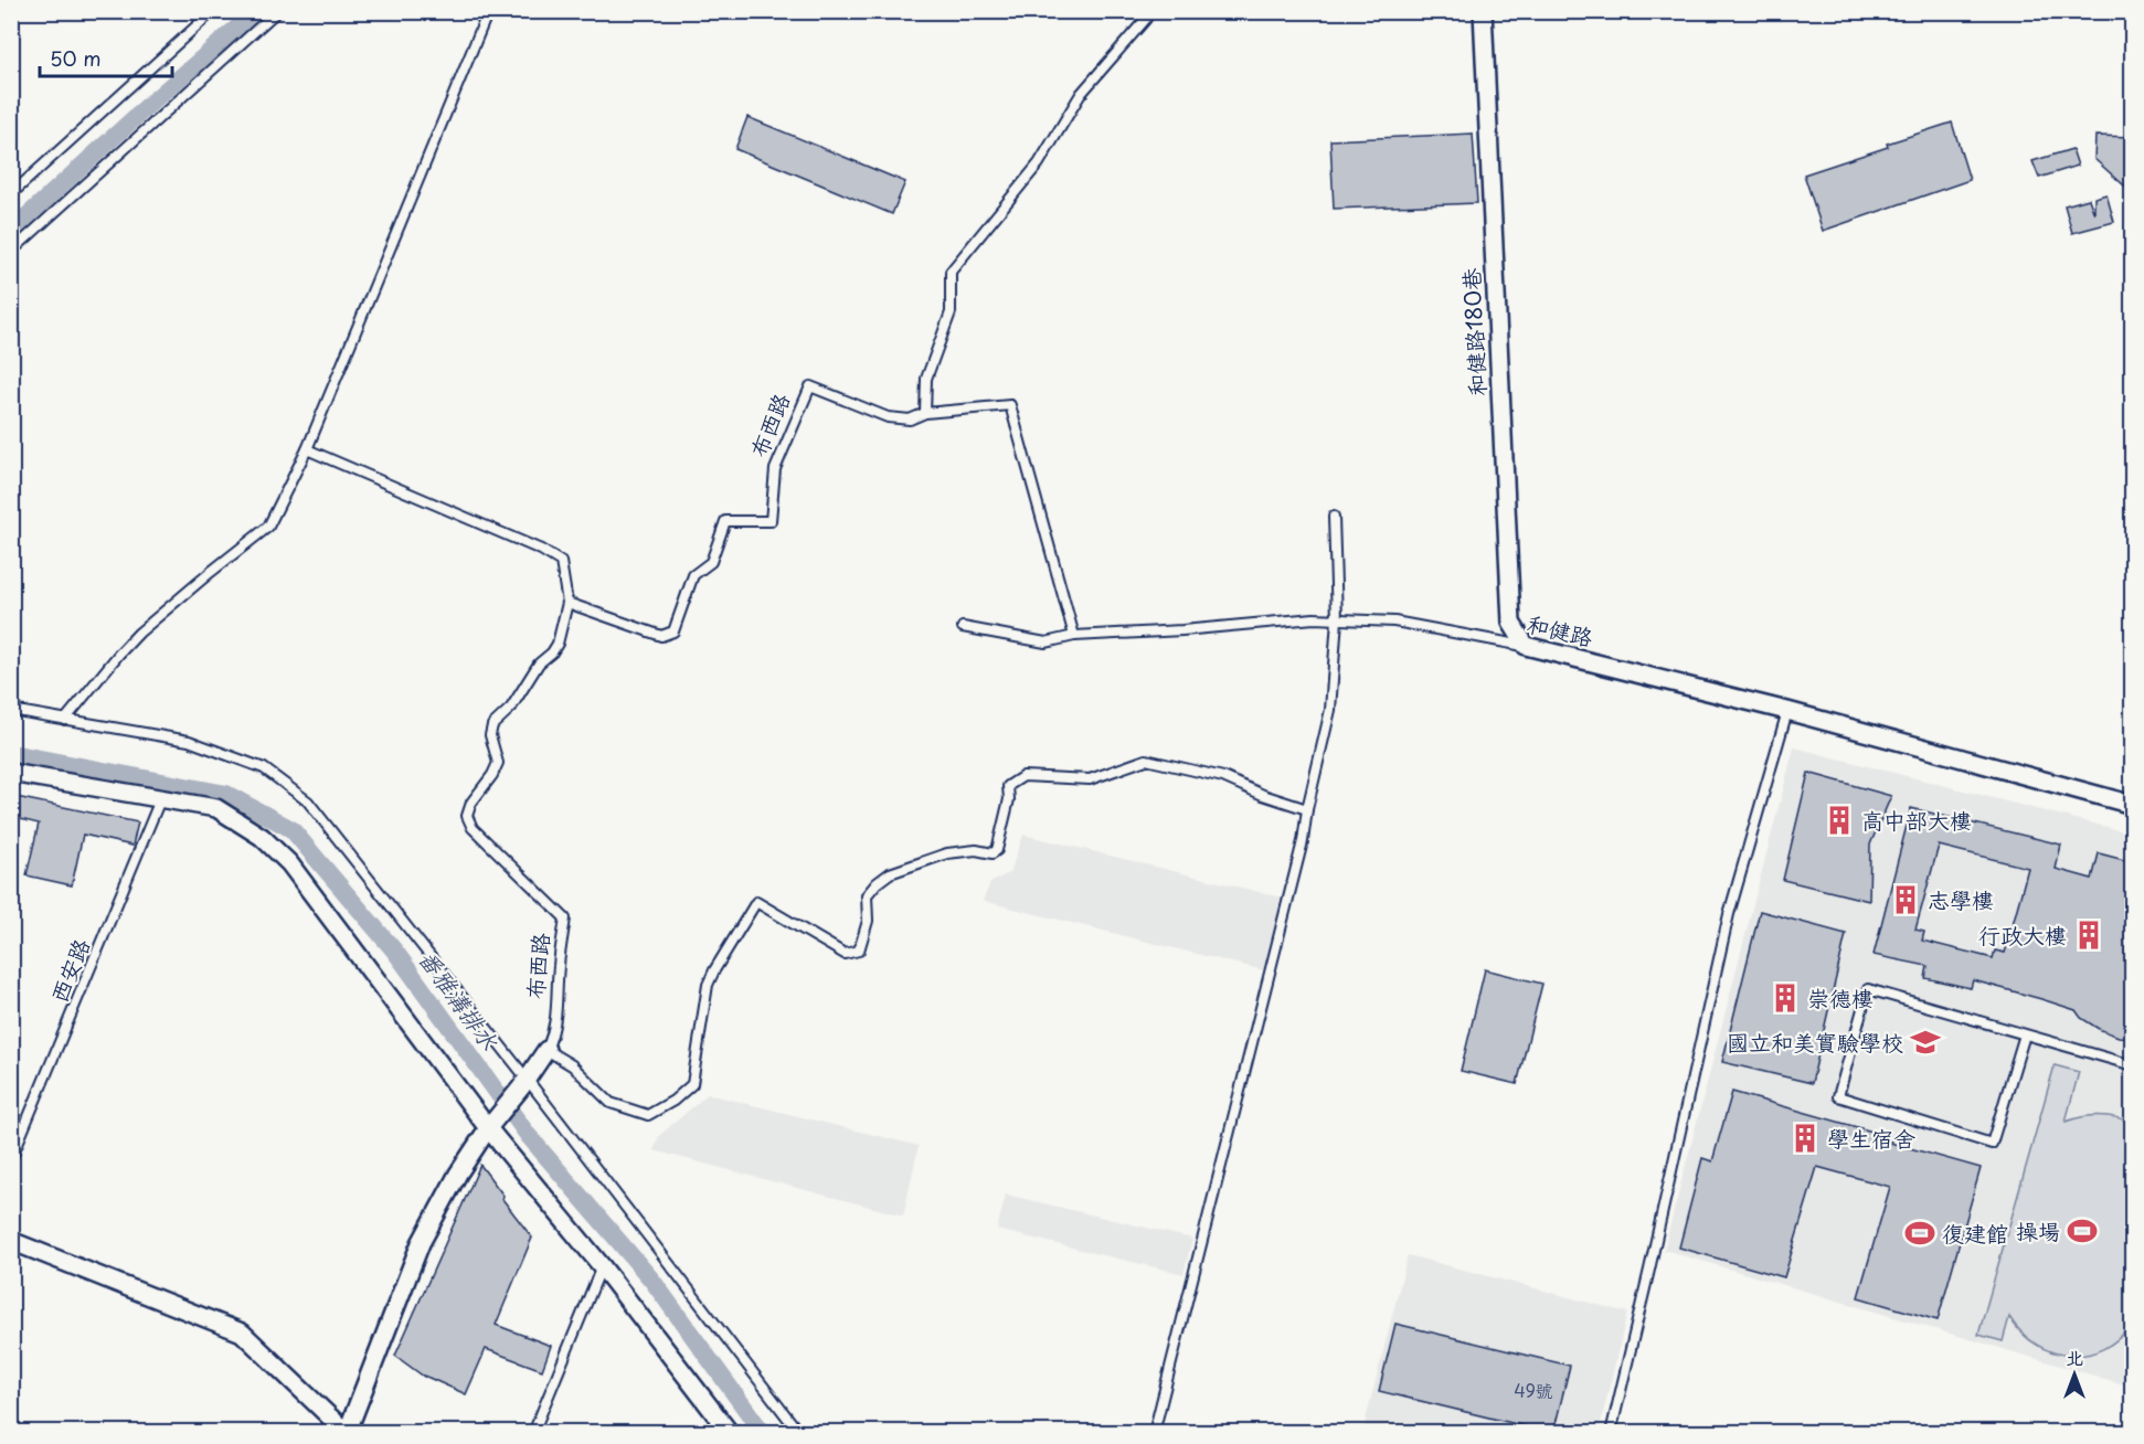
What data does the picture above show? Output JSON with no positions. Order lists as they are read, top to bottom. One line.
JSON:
{"streets":{"street":["和健路180巷","和健路"],"lane":["布西路","西安路"]},"crossings":[["和健路180巷","和健路"],["布西路","和健路"]],"water":["番雅溝排水"],"places":{"building":["高中部大樓","志學樓","行政大樓","崇德樓","學生宿舍"],"school or university":["國立和美實驗學校"],"sports":["操場","復建館"]},"house_numbers":["49號"],"scale_bar":"50 m","north":"top"}
